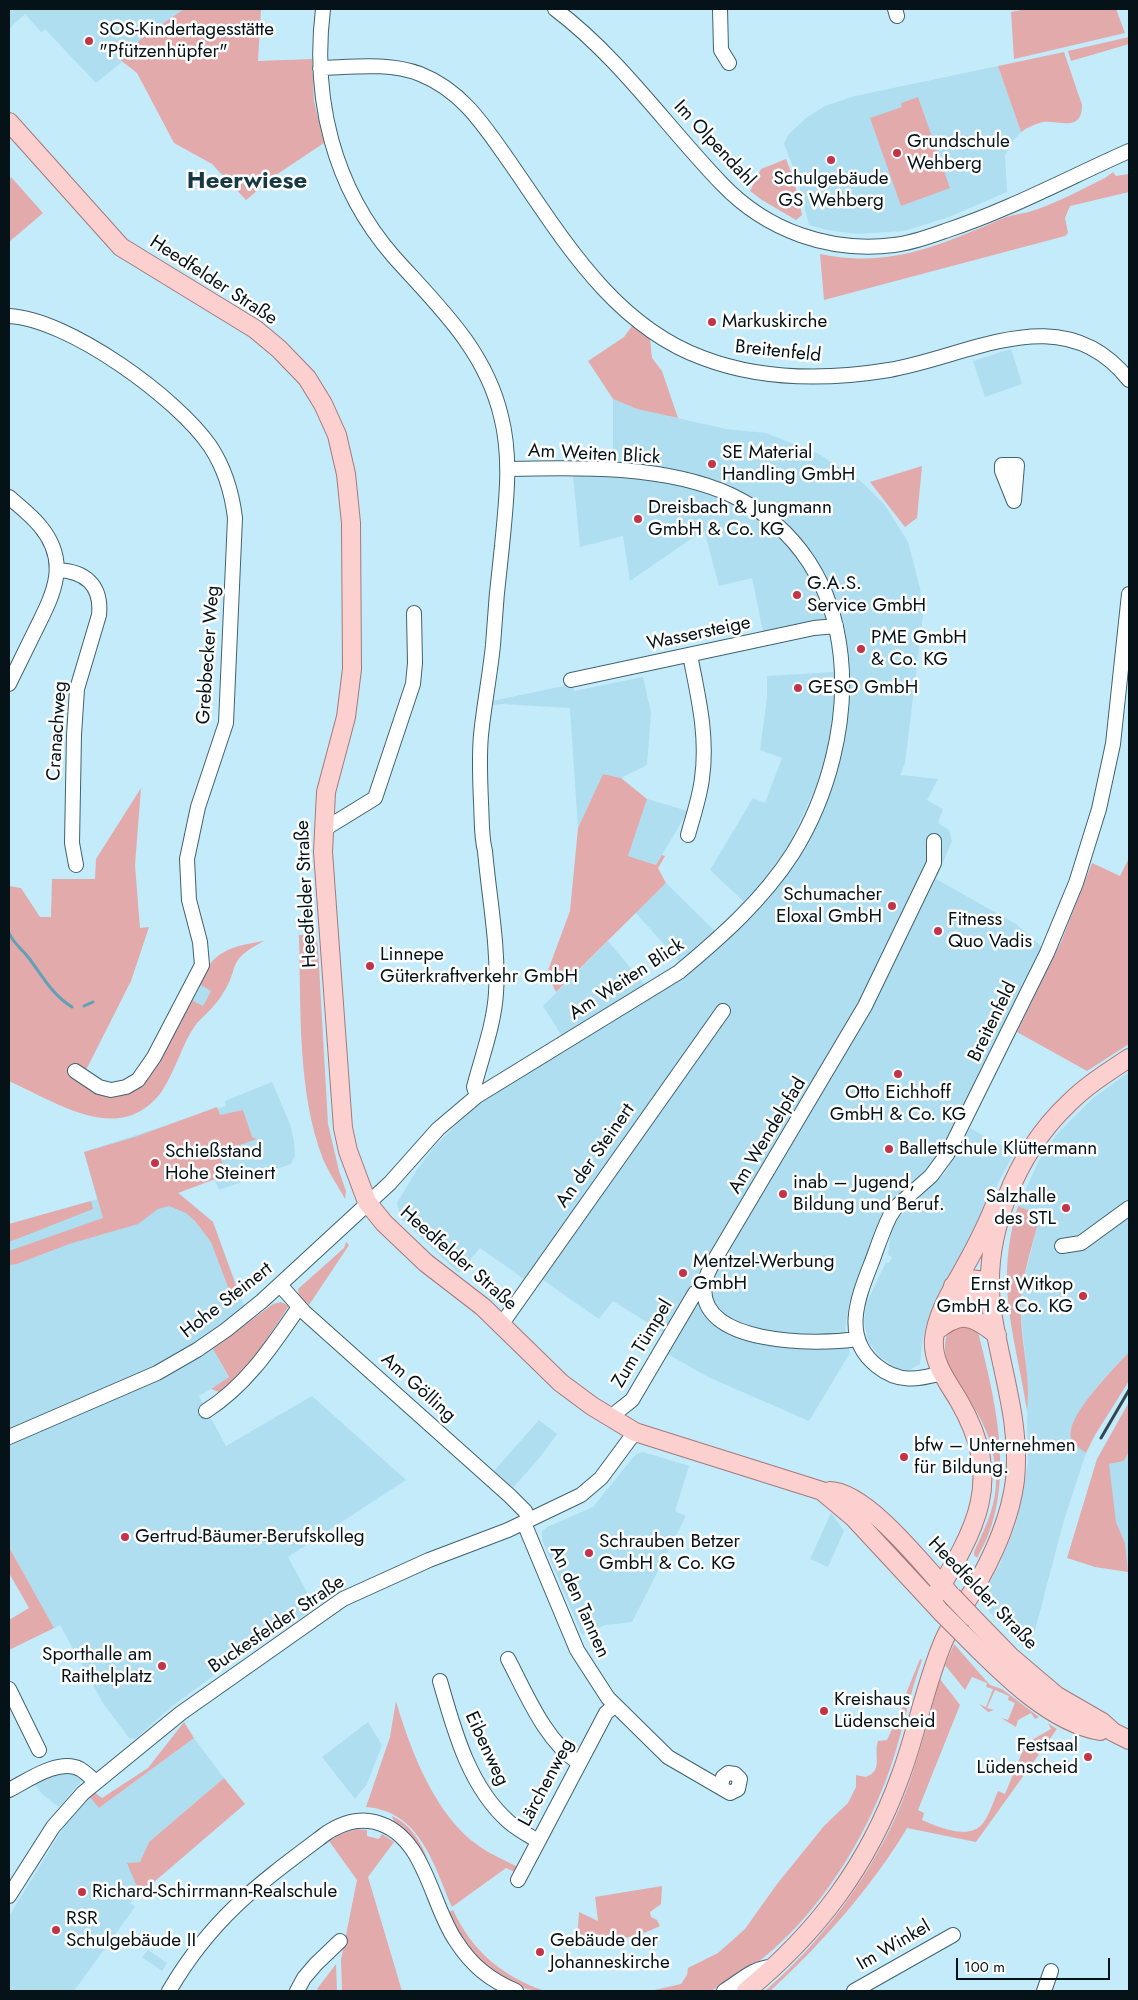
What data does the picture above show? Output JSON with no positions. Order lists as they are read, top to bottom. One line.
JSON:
{"streets":{"main road":["Heedfelder Straße"],"street":["Im Olpendahl","Breitenfeld","Am Weiten Blick","Wassersteige","Grebbecker Weg","Cranachweg","Am Wendelpfad","An der Steinert","Hohe Steinert","Zum Tümpel","Am Gölling","An den Tannen","Buckesfelder Straße","Eibenweg","Lärchenweg","Im Winkel"]},"crossings":[["Heedfelder Straße","Am Weiten Blick"],["Heedfelder Straße","An der Steinert"],["Heedfelder Straße","Hohe Steinert"],["Heedfelder Straße","Zum Tümpel"],["Heedfelder Straße","Buckesfelder Straße"],["Breitenfeld","Am Weiten Blick"],["Am Weiten Blick","Wassersteige"],["Am Weiten Blick","Hohe Steinert"],["Am Wendelpfad","Zum Tümpel"],["Hohe Steinert","Am Gölling"],["Am Gölling","An den Tannen"],["Am Gölling","Buckesfelder Straße"],["An den Tannen","Buckesfelder Straße"],["An den Tannen","Lärchenweg"],["Eibenweg","Lärchenweg"]],"districts":["Heerwiese"],"places":["SOS-Kindertagesstätte \"Pfützenhüpfer\"","Grundschule Wehberg","Schulgebäude GS Wehberg","Markuskirche","SE Material Handling GmbH","Dreisbach & Jungmann GmbH & Co. KG","G.A.S. Service GmbH","PME GmbH & Co. KG","GESO GmbH","Schumacher Eloxal GmbH","Fitness Quo Vadis","Linnepe Güterkraftverkehr GmbH","Otto Eichhoff GmbH & Co. KG","Ballettschule Klüttermann","Schießstand Hohe Steinert","inab – Jugend, Bildung und Beruf.","Salzhalle des STL","Mentzel-Werbung GmbH","Ernst Witkop GmbH & Co. KG","bfw – Unternehmen für Bildung.","Gertrud-Bäumer-Berufskolleg","Schrauben Betzer GmbH & Co. KG","Sporthalle am Raithelplatz","Kreishaus Lüdenscheid","Festsaal Lüdenscheid","Richard-Schirrmann-Realschule","RSR Schulgebäude II","Gebäude der Johanneskirche"],"scale_bar":"100 m"}
